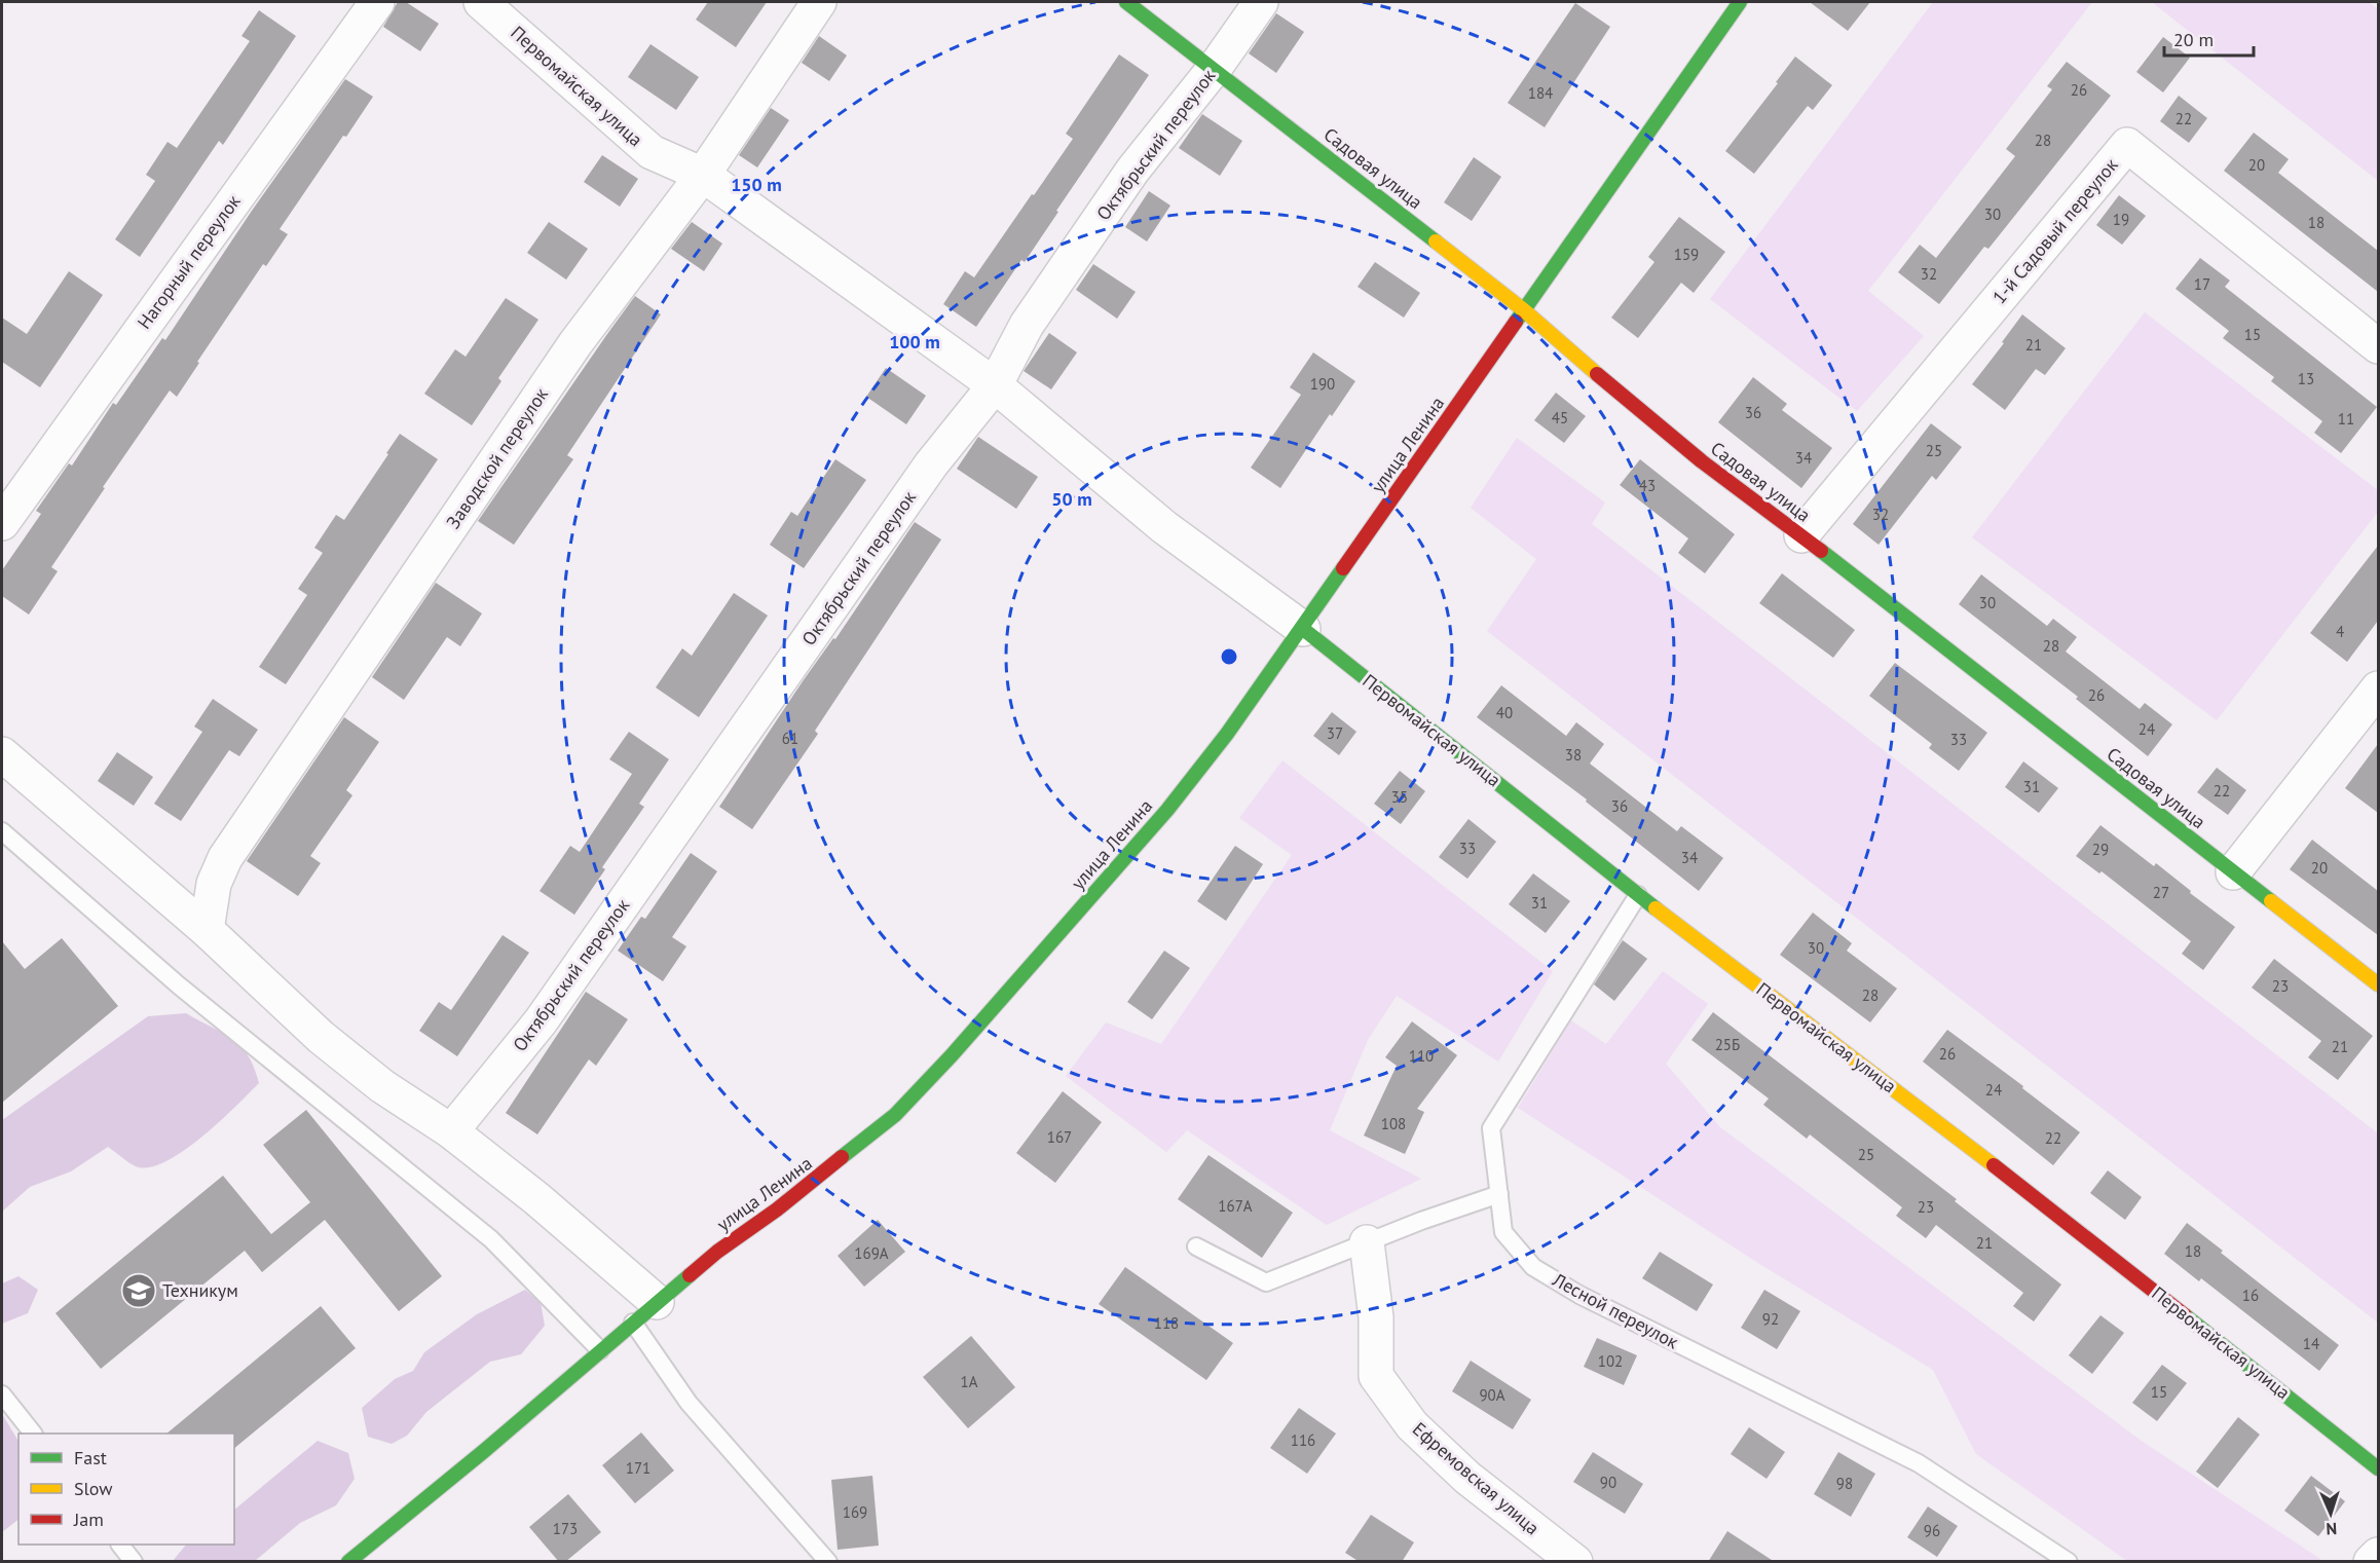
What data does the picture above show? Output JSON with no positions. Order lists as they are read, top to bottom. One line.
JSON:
{"streets":{"street":["Первомайская улица","Октябрьский переулок","Садовая улица","1-й Садовый переулок","Нагорный переулок","улица Ленина","Заводской переулок","Ефремовская улица"],"lane":["Лесной переулок"]},"crossings":[["Первомайская улица","Октябрьский переулок"],["Первомайская улица","улица Ленина"],["Первомайская улица","Заводской переулок"],["Первомайская улица","Лесной переулок"],["Октябрьский переулок","Садовая улица"],["Садовая улица","1-й Садовый переулок"],["Садовая улица","улица Ленина"]],"places":{"school or university":["Техникум"]},"house_numbers":["26","184","22","28","20","30","19","18","159","32","17","15","21","13","190","36","45","11","25","34","43","32","30","4","28","26","40","24","37","61","33","38","31","22","35","36","33","29","34","20","27","31","30","23","28","25Б","21","26","110","24","108","167","22","25","167А","23","21","18","169А","16","92","118","14","102","1А","15","90А","116","171","90","98","169","173","96"],"legend":["Fast","Slow","Jam"],"scale_bar":"20 m","north":"bottom","rings":["150 m","100 m","50 m"]}
